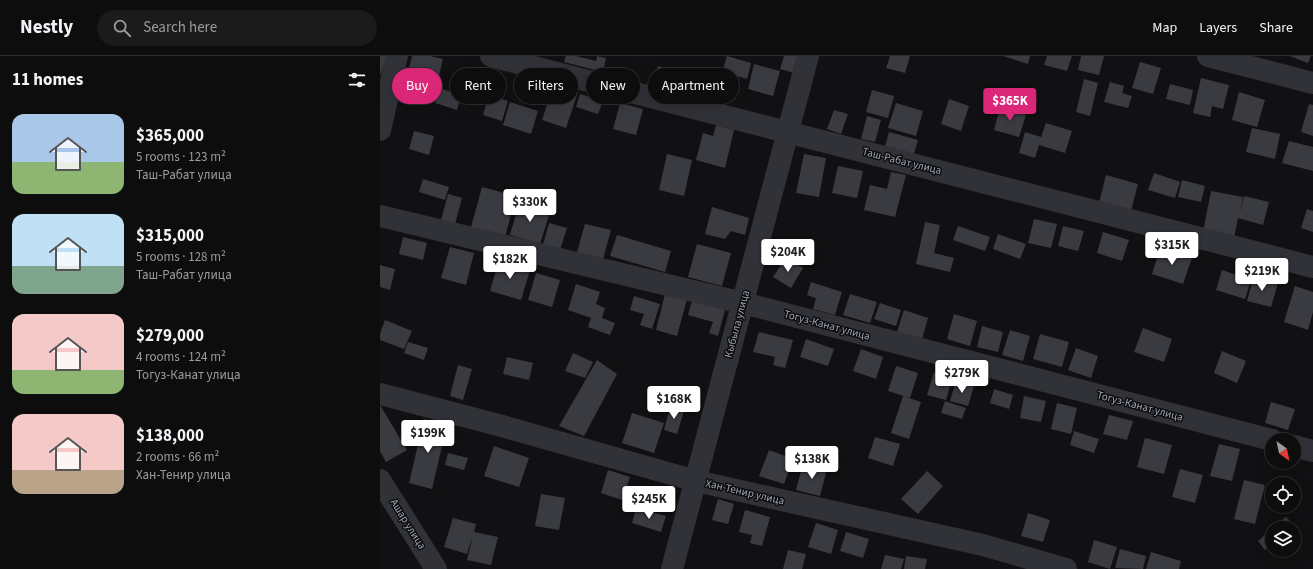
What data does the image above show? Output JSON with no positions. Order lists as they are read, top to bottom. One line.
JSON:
{"streets":{"street":["Таш-Рабат улица","Кыбыла улица","Тогуз-Канат улица","Хан-Тенир улица","Ашар улица"]},"crossings":[["Таш-Рабат улица","Кыбыла улица"],["Кыбыла улица","Тогуз-Канат улица"],["Кыбыла улица","Хан-Тенир улица"]],"north":"bottom right","page":{"header":"Nestly","search":"Search here","nav":["Map","Layers","Share"],"heading":"11 homes","chip":["Buy","Rent","Filters","New","Apartment"],"price":["$365K","$330K","$315K","$204K","$182K","$219K","$279K","$168K","$199K","$138K","$245K"],"list":[{"name":"$365,000","note":"5 rooms · 123 m² · Таш-Рабат улица"},{"name":"$315,000","note":"5 rooms · 128 m² · Таш-Рабат улица"},{"name":"$279,000","note":"4 rooms · 124 m² · Тогуз-Канат улица"},{"name":"$138,000","note":"2 rooms · 66 m² · Хан-Тенир улица"}]}}
